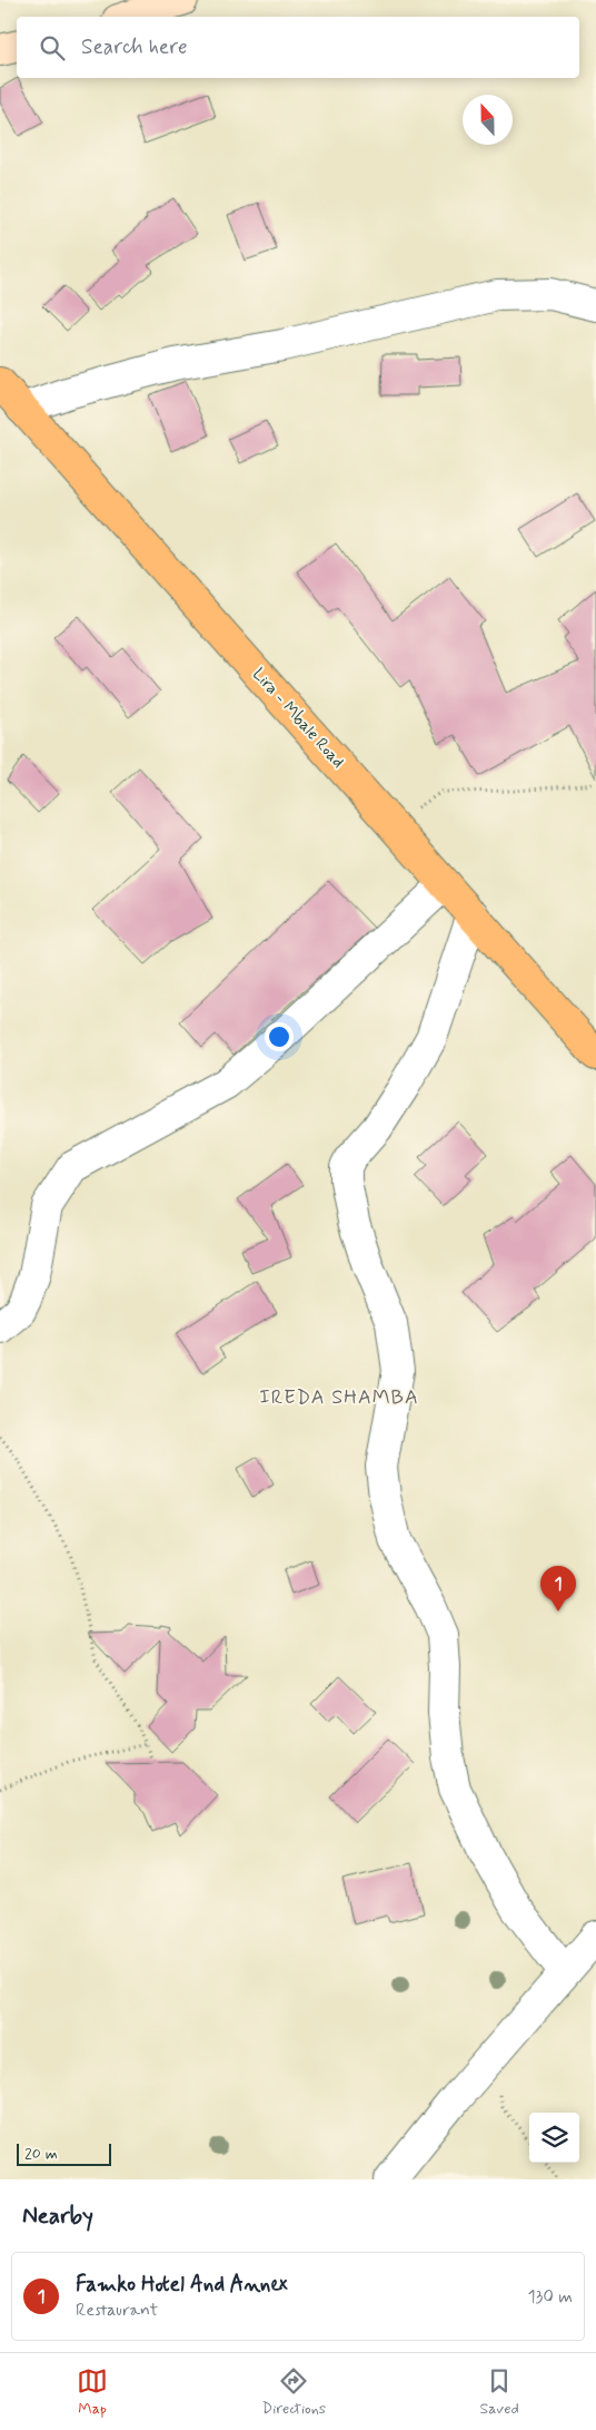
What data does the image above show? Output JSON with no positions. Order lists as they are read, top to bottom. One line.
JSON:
{"streets":{"main road":["Lira - Mbale Road"]},"districts":["IREDA SHAMBA"],"scale_bar":"20 m","north":"top","page":{"search":"Search here","pins":"1","scale":"20 m","heading":"Nearby","list":[{"mark":"1","name":"Famko Hotel And Annex","note":"Restaurant","value":"130 m"}],"nav":["Map","Directions","Saved"]}}
